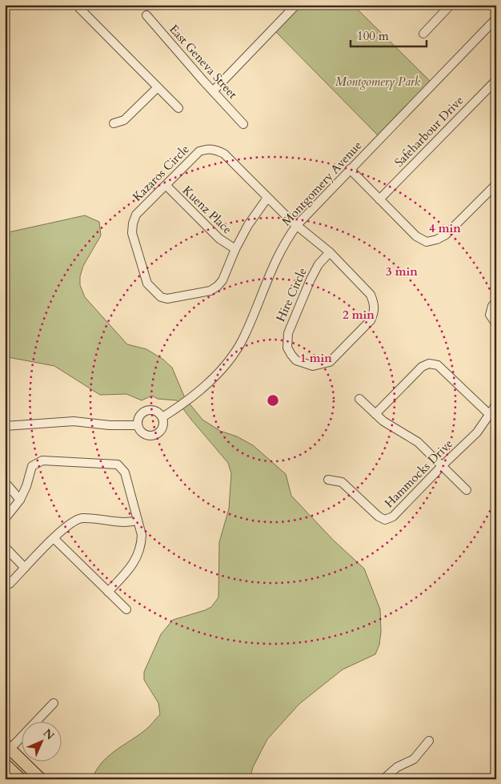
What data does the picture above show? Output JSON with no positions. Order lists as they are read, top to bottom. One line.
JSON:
{"streets":{"street":["East Geneva Street","Safeharbour Drive","Kazaros Circle","Montgomery Avenue","Kuenz Place","Hire Circle","Hammocks Drive"]},"crossings":[["Kazaros Circle","Montgomery Avenue"],["Kazaros Circle","Kuenz Place"],["Kazaros Circle","Hire Circle"],["Montgomery Avenue","Hire Circle"]],"parks":["Montgomery Park"],"scale_bar":"100 m","north":"top right","rings":["4 min","3 min","2 min","1 min"]}
